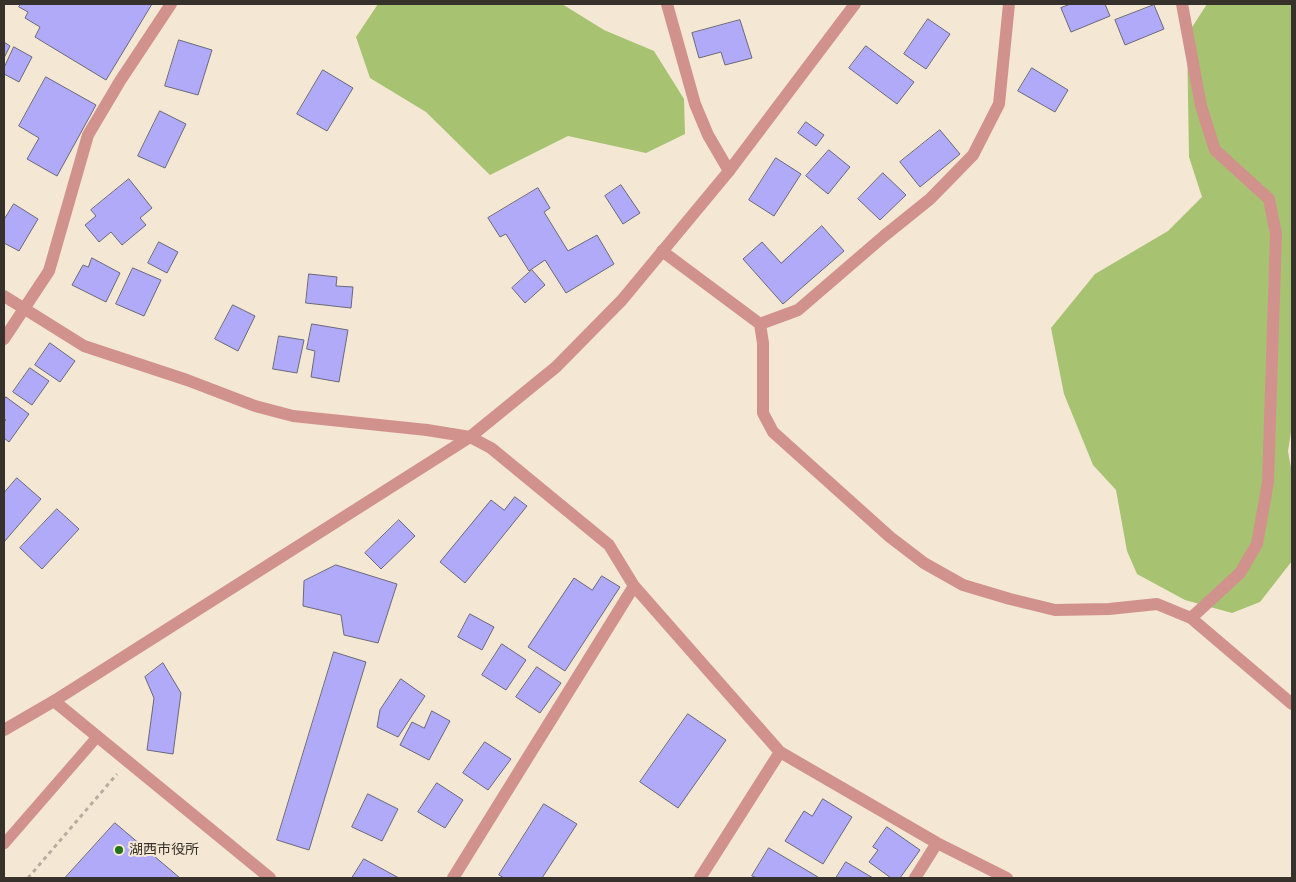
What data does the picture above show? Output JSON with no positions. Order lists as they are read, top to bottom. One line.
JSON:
{"places":["湖西市役所"]}
